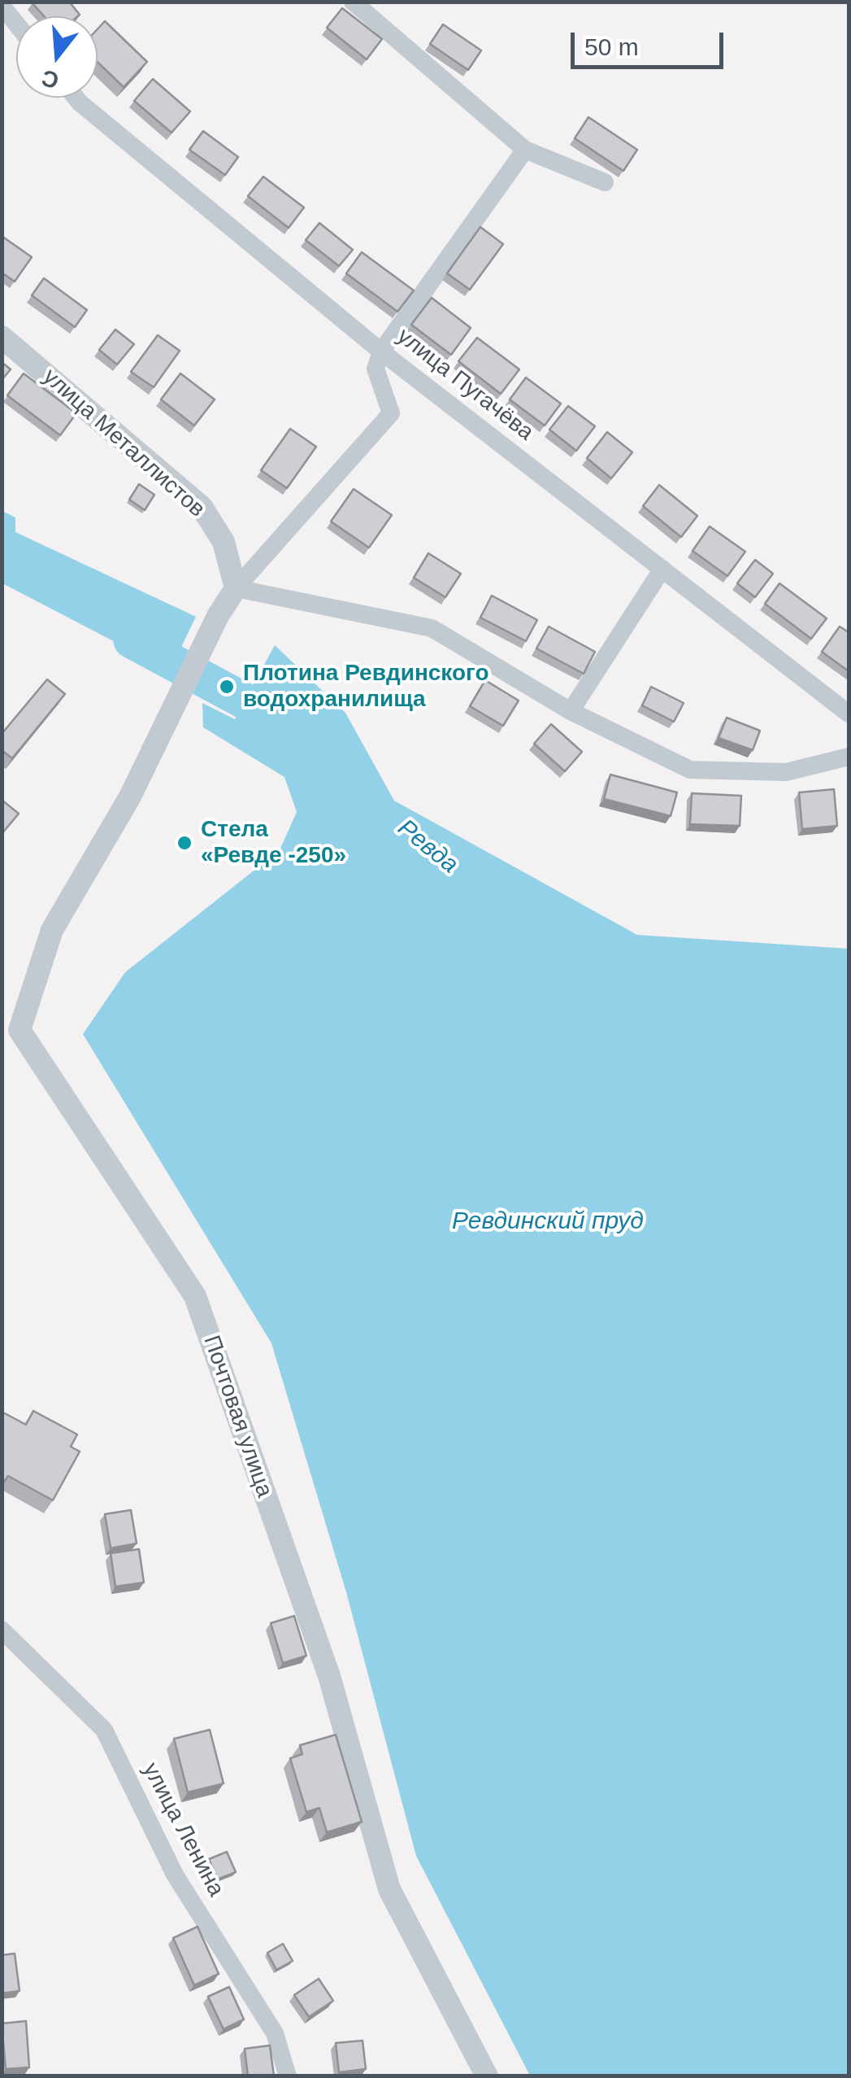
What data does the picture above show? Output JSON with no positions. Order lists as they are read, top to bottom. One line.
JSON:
{"streets":{"street":["улица Пугачёва","улица Металлистов","Почтовая улица","улица Ленина"]},"crossings":[["улица Металлистов","Почтовая улица"]],"water":["Ревда","Ревдинский пруд"],"places":["Плотина Ревдинского водохранилища","Стела «Ревде -250»"],"scale_bar":"50 m","north":"bottom"}
